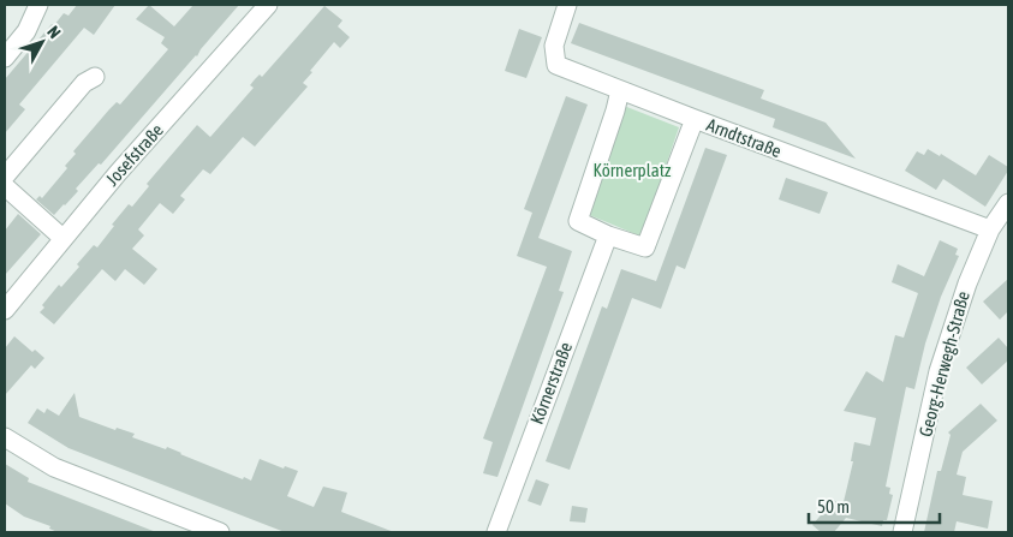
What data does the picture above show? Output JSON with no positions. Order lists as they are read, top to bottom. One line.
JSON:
{"streets":{"street":["Arndtstraße","Josefstraße","Georg-Herwegh-Straße","Körnerstraße"]},"crossings":[["Arndtstraße","Georg-Herwegh-Straße"]],"parks":["Körnerplatz"],"scale_bar":"50 m","north":"top right"}
